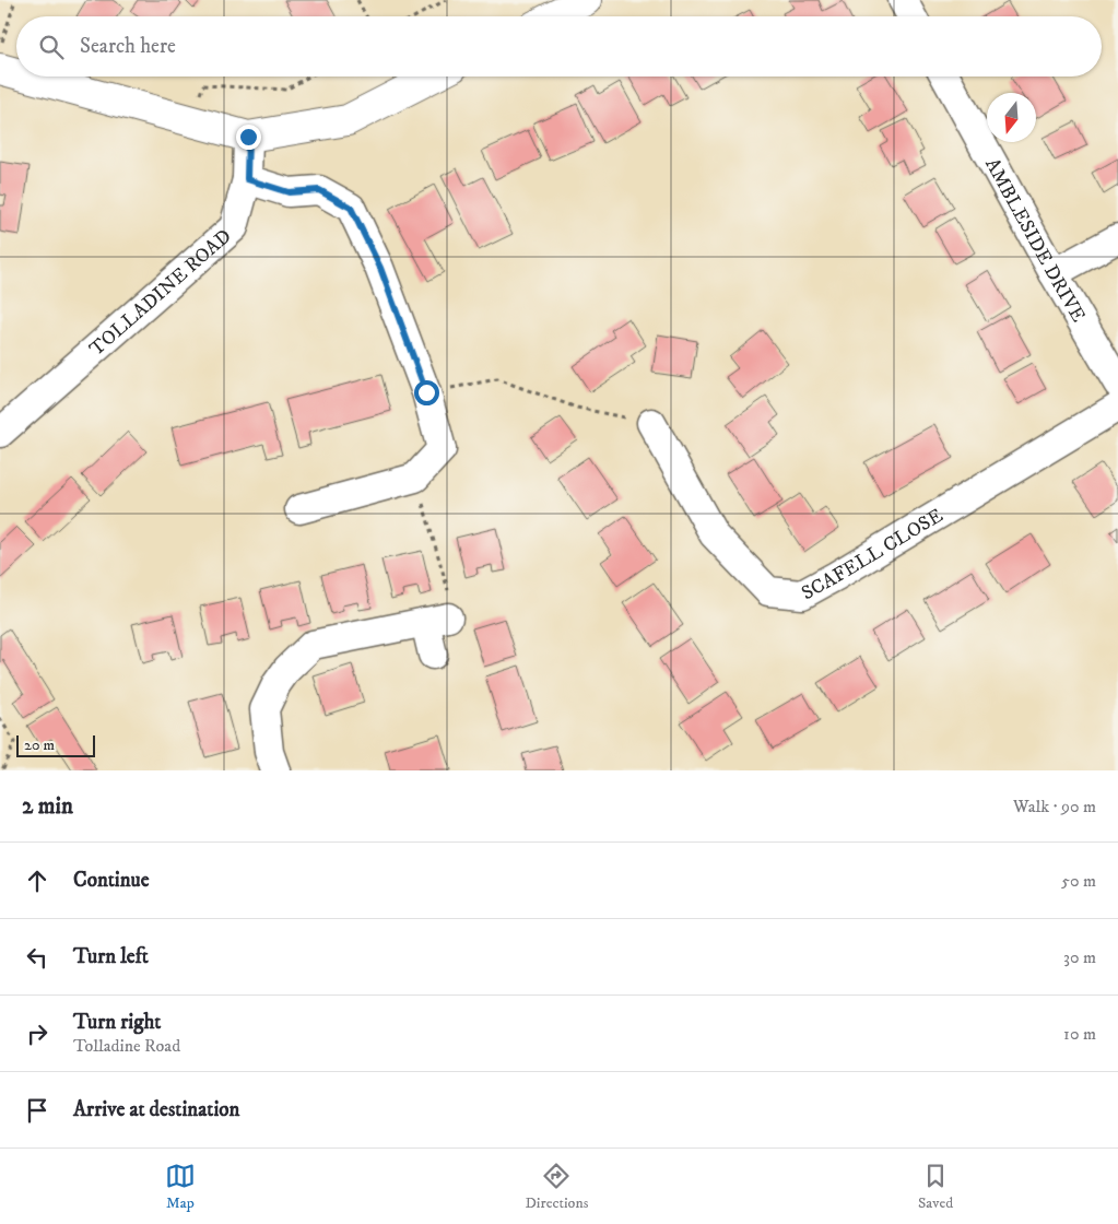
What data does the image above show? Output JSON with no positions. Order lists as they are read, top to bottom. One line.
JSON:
{"streets":{"street":["AMBLESIDE DRIVE","TOLLADINE ROAD","SCAFELL CLOSE"]},"scale_bar":"20 m","north":"bottom","page":{"search":"Search here","scale":"20 m","heading":["2 min","Walk · 90 m"],"list":[["Continue","50 m"],["Turn left","30 m"],["Turn right","Tolladine Road","10 m"],"Arrive at destination"],"nav":["Map","Directions","Saved"]}}
